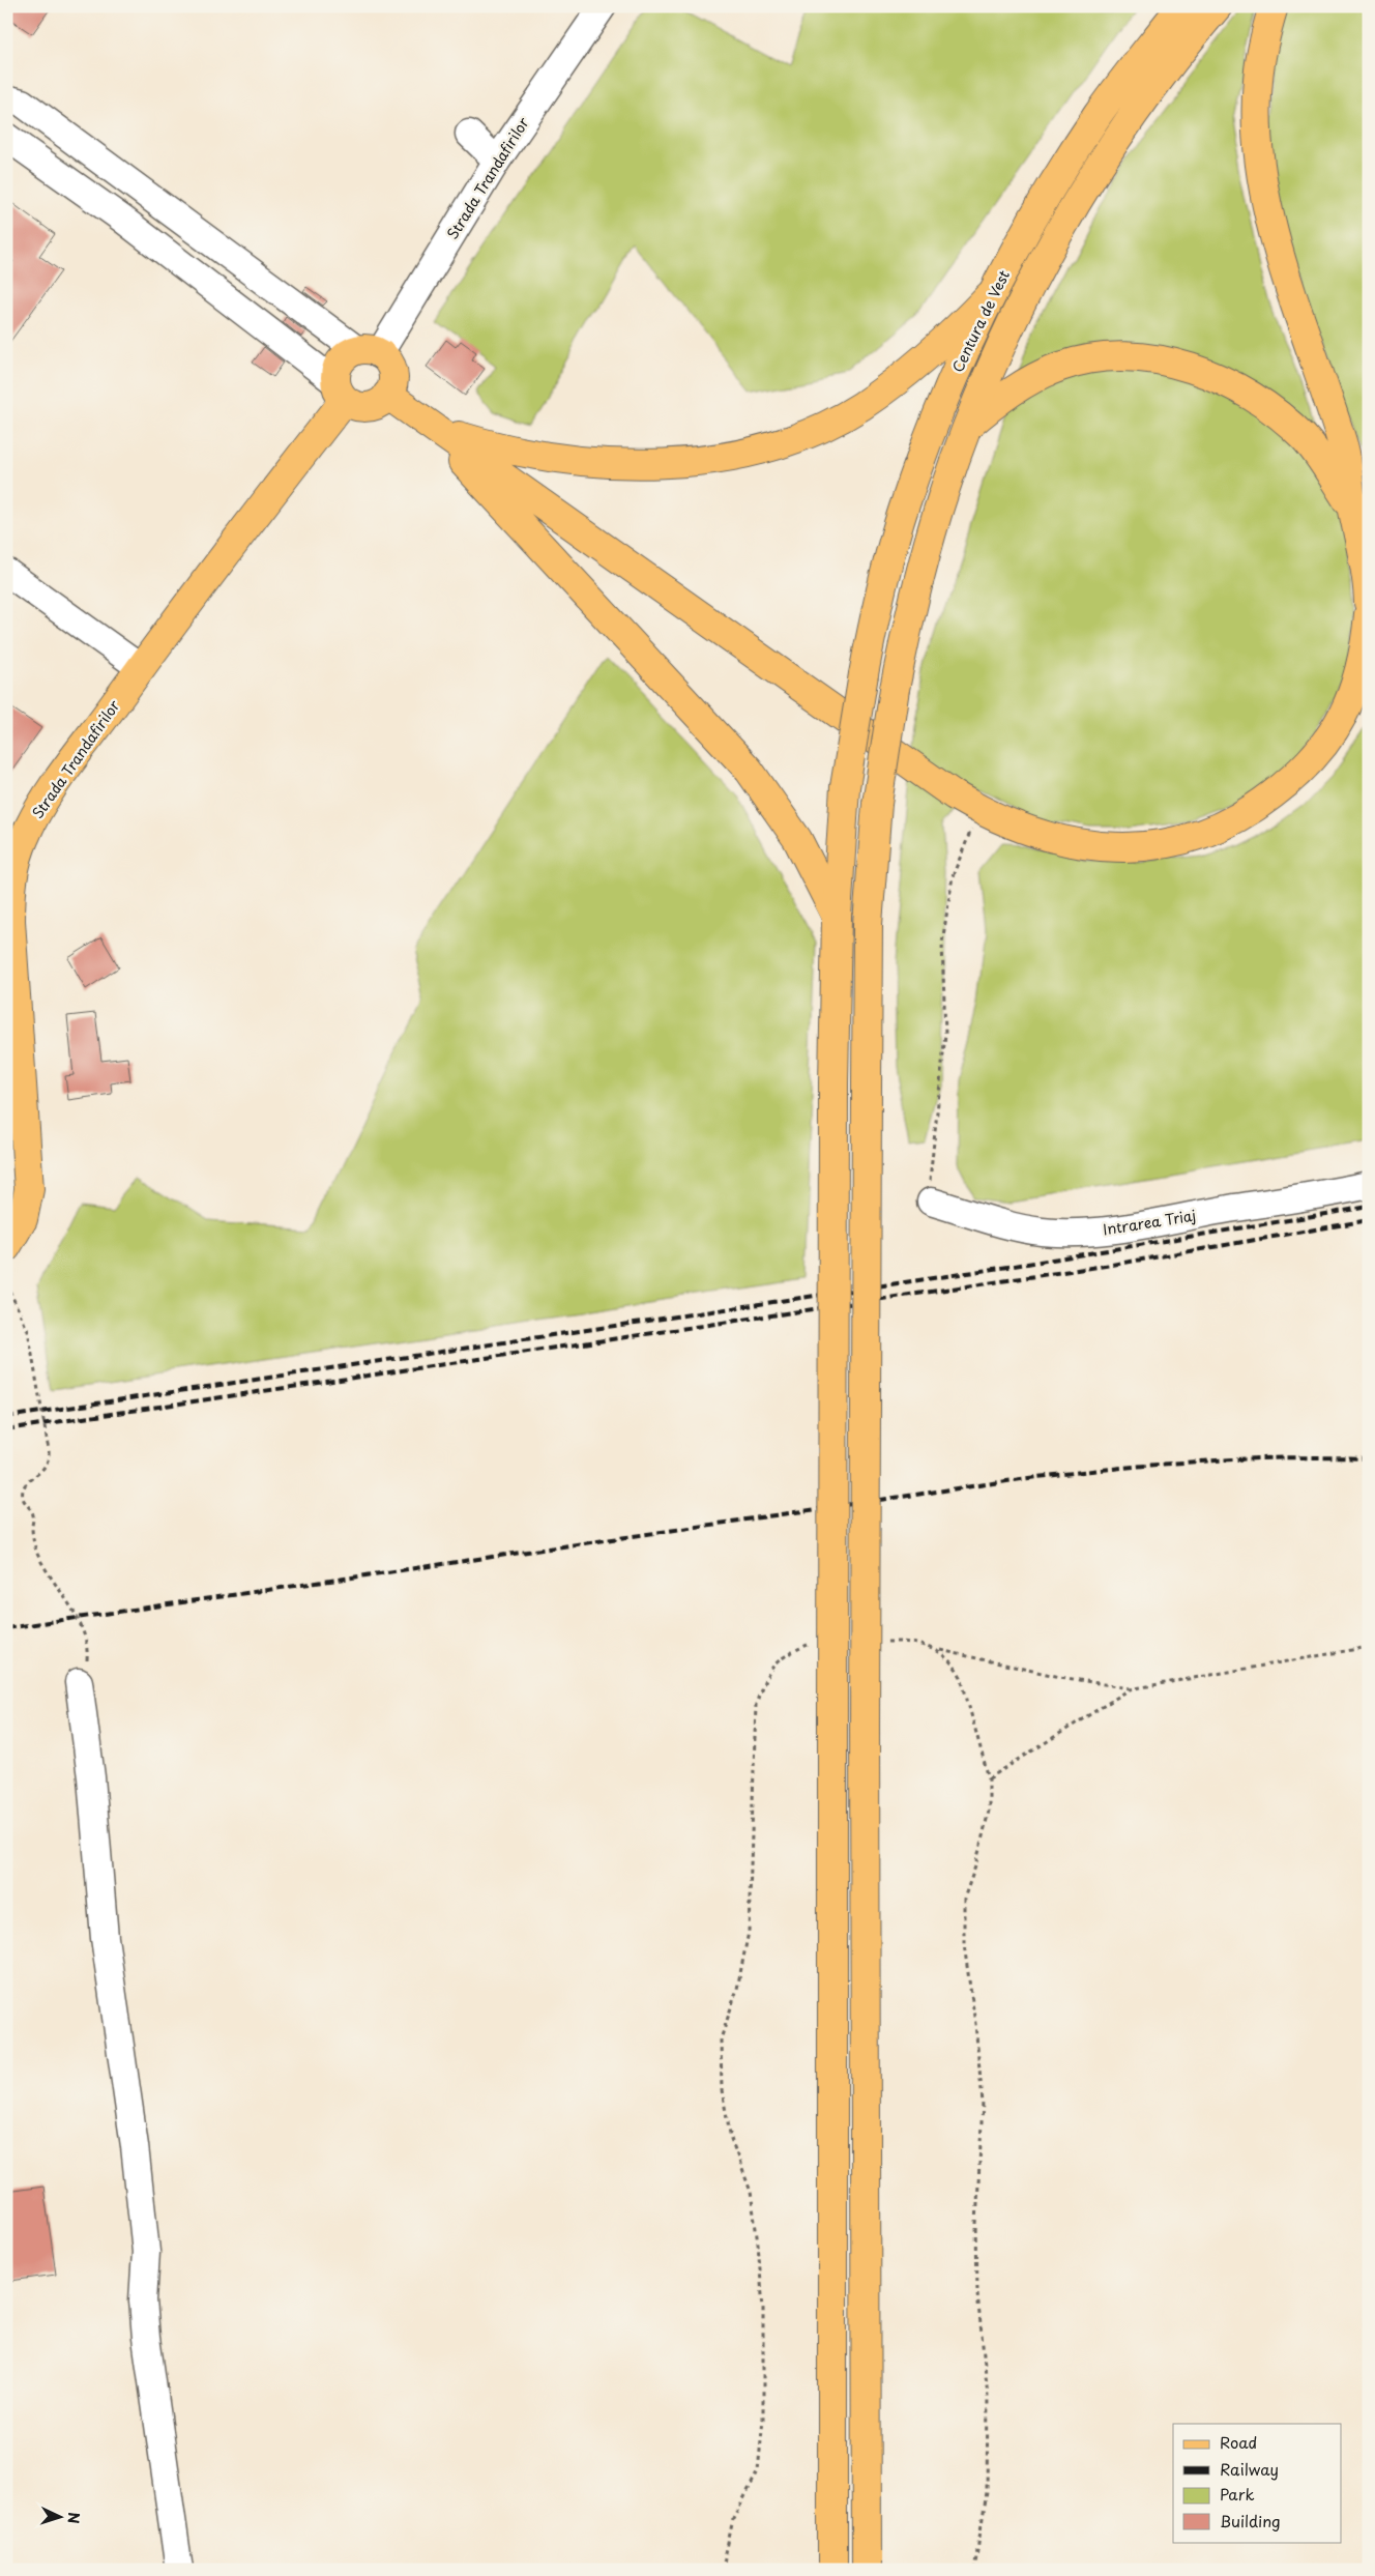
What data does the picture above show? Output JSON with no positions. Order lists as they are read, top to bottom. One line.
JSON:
{"streets":{"main road":["Strada Trandafirilor","Centura de Vest"],"street":["Intrarea Triaj"]},"legend":["Road","Railway","Park","Building"],"north":"right"}
